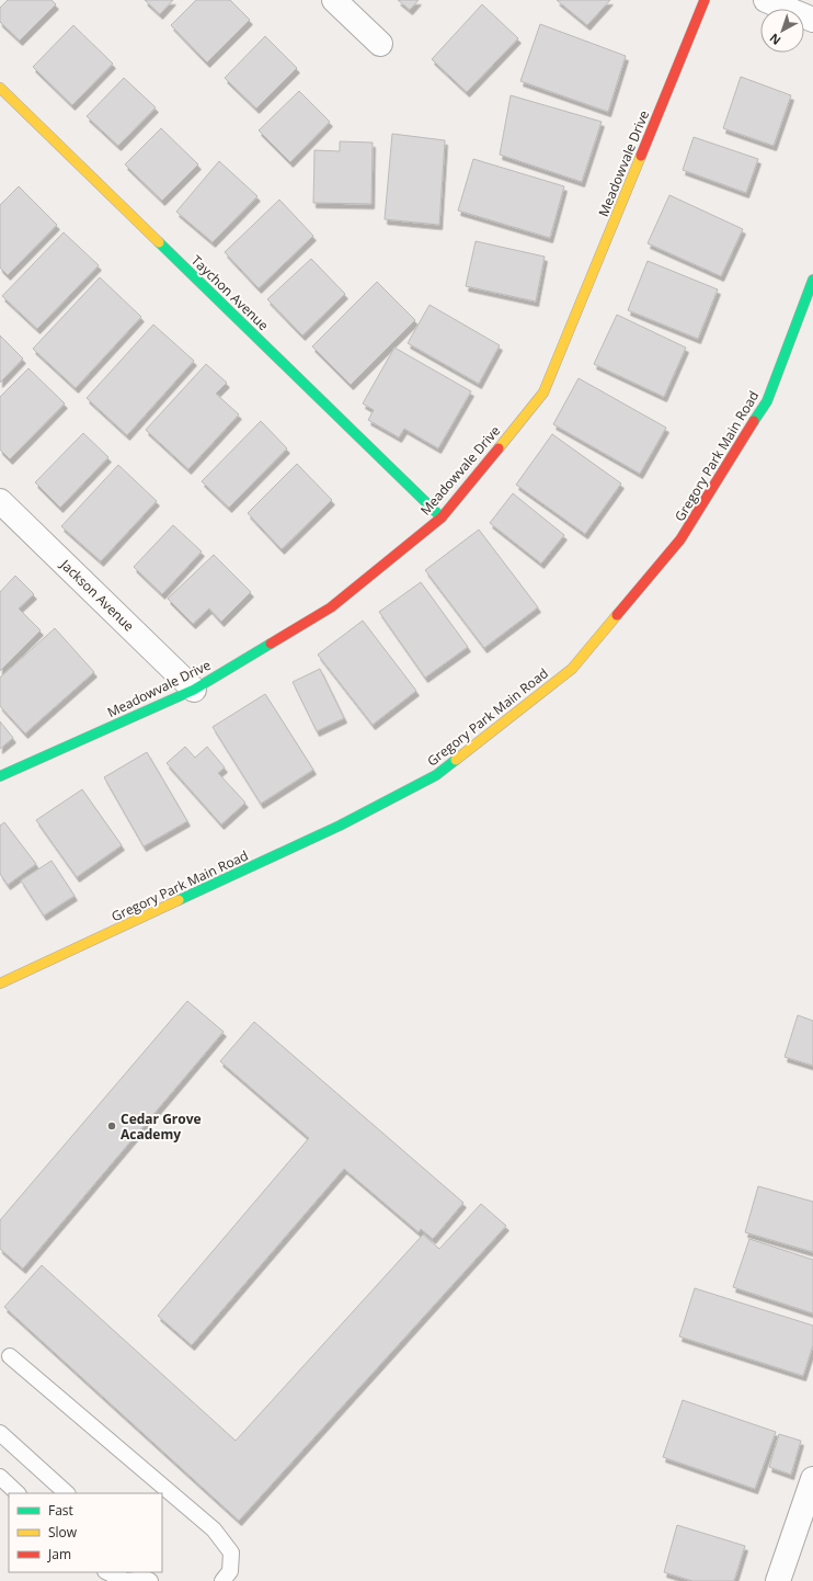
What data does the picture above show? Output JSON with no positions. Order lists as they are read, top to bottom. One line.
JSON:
{"streets":{"street":["Meadowvale Drive","Taychon Avenue","Gregory Park Main Road","Jackson Avenue"]},"crossings":[["Meadowvale Drive","Taychon Avenue"],["Meadowvale Drive","Jackson Avenue"]],"places":["Cedar Grove Academy"],"legend":["Fast","Slow","Jam"],"north":"bottom left"}
